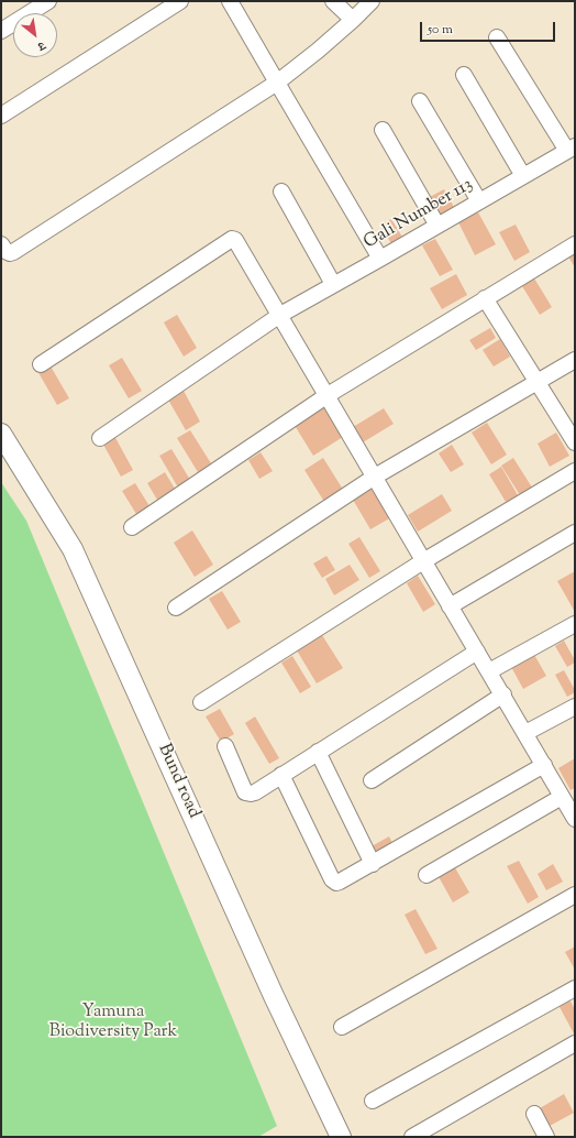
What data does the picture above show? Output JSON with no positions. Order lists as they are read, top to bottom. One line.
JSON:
{"streets":{"street":["Gali Number 113","Bund road"]},"parks":["Yamuna Biodiversity Park"],"scale_bar":"50 m","north":"bottom right"}
